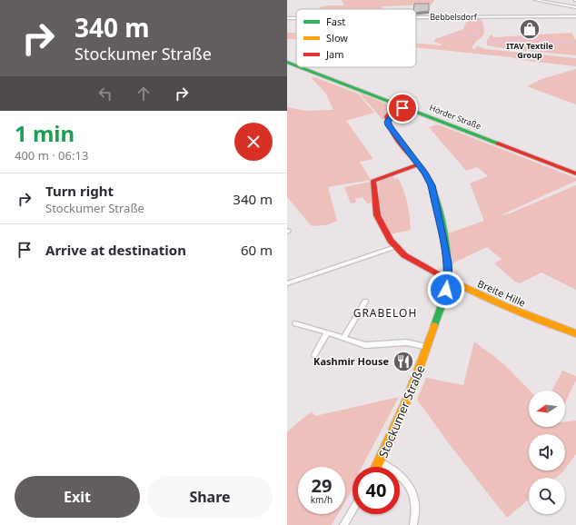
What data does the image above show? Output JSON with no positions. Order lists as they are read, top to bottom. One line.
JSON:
{"streets":{"street":["Bebbelsdorf","Hörder Straße","Breite Hille","Stockumer Straße"]},"crossings":[["Hörder Straße","Stockumer Straße"],["Breite Hille","Stockumer Straße"]],"districts":["GRABELOH"],"places":{"shop":["ITAV Textile Group"],"restaurant":["Kashmir House"]},"legend":["Fast","Slow","Jam"],"north":"left","page":{"turn":["340 m","Stockumer Straße"],"heading":["1 min","400 m · 06:13"],"list":[{"name":"Turn right","note":"Stockumer Straße","value":"340 m"},{"name":"Arrive at destination","value":"60 m"}],"speed":"29 km/h","limit":"40","buttons":["Exit","Share"]}}
